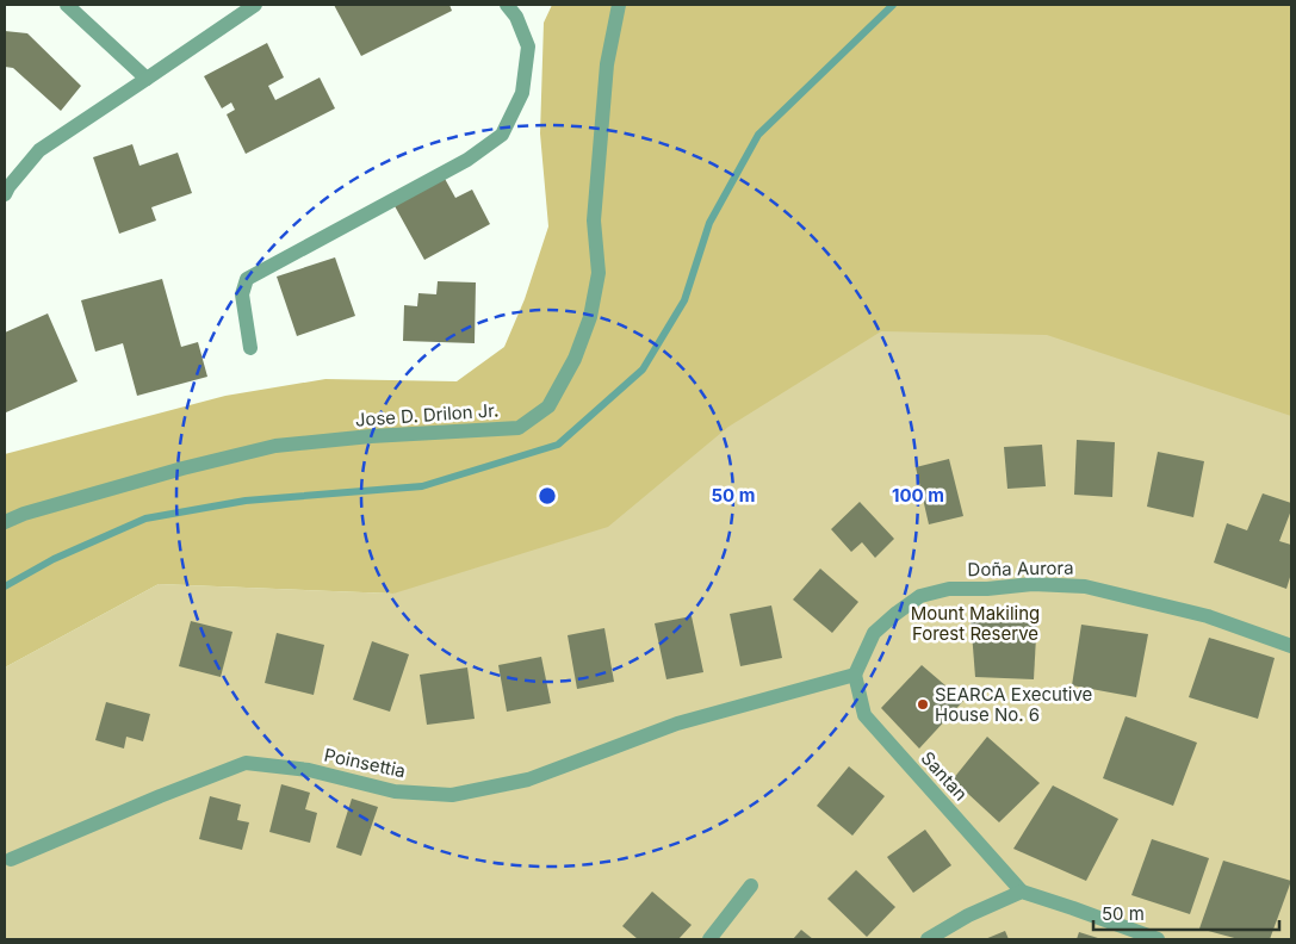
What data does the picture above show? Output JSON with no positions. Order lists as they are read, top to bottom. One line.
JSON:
{"streets":{"street":["Jose D. Drilon Jr.","Doña Aurora","Poinsettia","Santan"]},"crossings":[["Doña Aurora","Poinsettia"],["Doña Aurora","Santan"],["Poinsettia","Santan"]],"parks":["Mount Makiling Forest Reserve"],"places":["SEARCA Executive House No. 6"],"scale_bar":"50 m","rings":["50 m","100 m"]}
